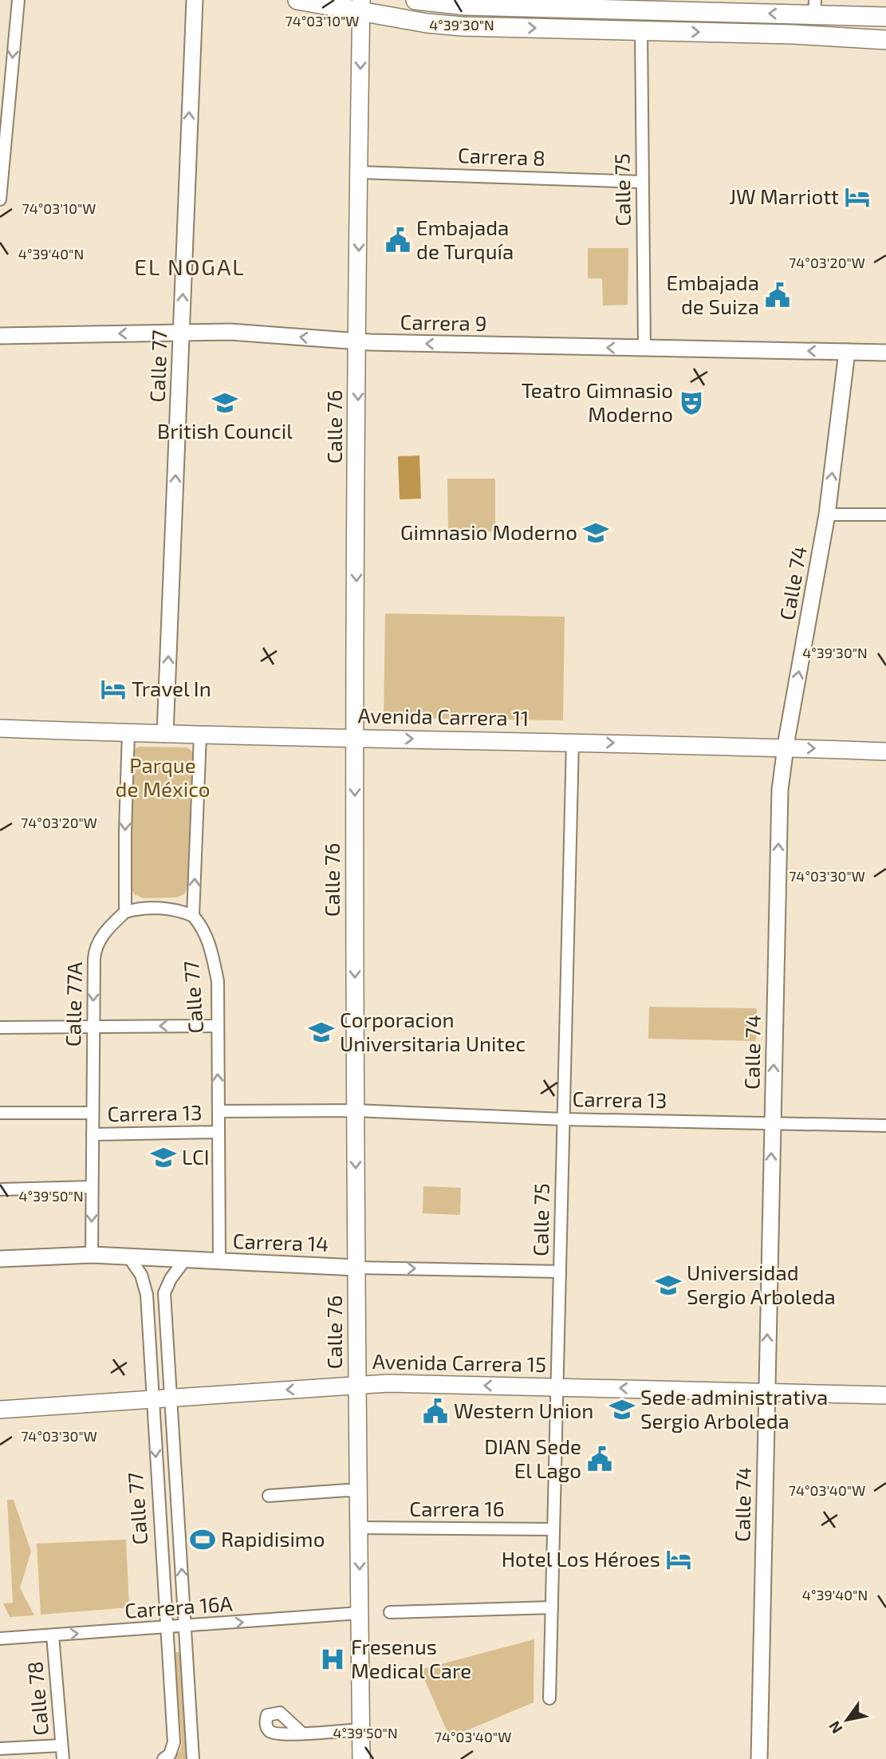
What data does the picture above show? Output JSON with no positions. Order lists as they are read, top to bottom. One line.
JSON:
{"streets":{"main road":["Calle 76","Avenida Carrera 11","Avenida Carrera 15"],"street":["Carrera 8","Calle 75","Carrera 9","Calle 77","Calle 74","Calle 77A","Carrera 13","Carrera 14","Carrera 16","Carrera 16A","Calle 78"]},"crossings":[["Carrera 8","Calle 75"],["Carrera 8","Calle 76"],["Calle 75","Carrera 9"],["Calle 75","Avenida Carrera 11"],["Calle 75","Carrera 13"],["Calle 75","Carrera 14"],["Calle 75","Avenida Carrera 15"],["Calle 75","Carrera 16"],["Carrera 9","Calle 77"],["Carrera 9","Calle 76"],["Carrera 9","Calle 74"],["Calle 77","Avenida Carrera 11"],["Calle 77","Calle 77A"],["Calle 77","Carrera 13"],["Calle 77","Carrera 14"],["Calle 77","Avenida Carrera 15"],["Calle 77","Carrera 16A"],["Calle 76","Avenida Carrera 11"],["Calle 76","Carrera 13"],["Calle 76","Carrera 14"],["Calle 76","Avenida Carrera 15"],["Calle 76","Carrera 16"],["Calle 76","Carrera 16A"],["Calle 74","Avenida Carrera 11"],["Calle 74","Carrera 13"],["Calle 74","Avenida Carrera 15"],["Calle 77A","Carrera 13"],["Calle 77A","Carrera 14"],["Carrera 16A","Calle 78"]],"one_way":["Carrera 9","Calle 76","Calle 74","Avenida Carrera 11","Calle 77A","Carrera 14","Avenida Carrera 15","Carrera 16A"],"districts":["EL NOGAL"],"parks":["Parque de México"],"places":{"hotel":["JW Marriott","Travel In","Hotel Los Héroes"],"public building":["Embajada de Turquía","Embajada de Suiza","Western Union","DIAN Sede El Lago"],"school or university":["British Council","Gimnasio Moderno","Corporacion Universitaria Unitec","LCI","Universidad Sergio Arboleda","Sede administrativa Sergio Arboleda"],"theatre":["Teatro Gimnasio Moderno"],"sports":["Rapidisimo"],"hospital":["Fresenus Medical Care"]},"north":"bottom left","coordinates":["74°03'10\"W","4°39'30\"N","4°39'40\"N","74°03'20\"W","74°03'30\"W","4°39'50\"N","74°03'40\"W"]}
